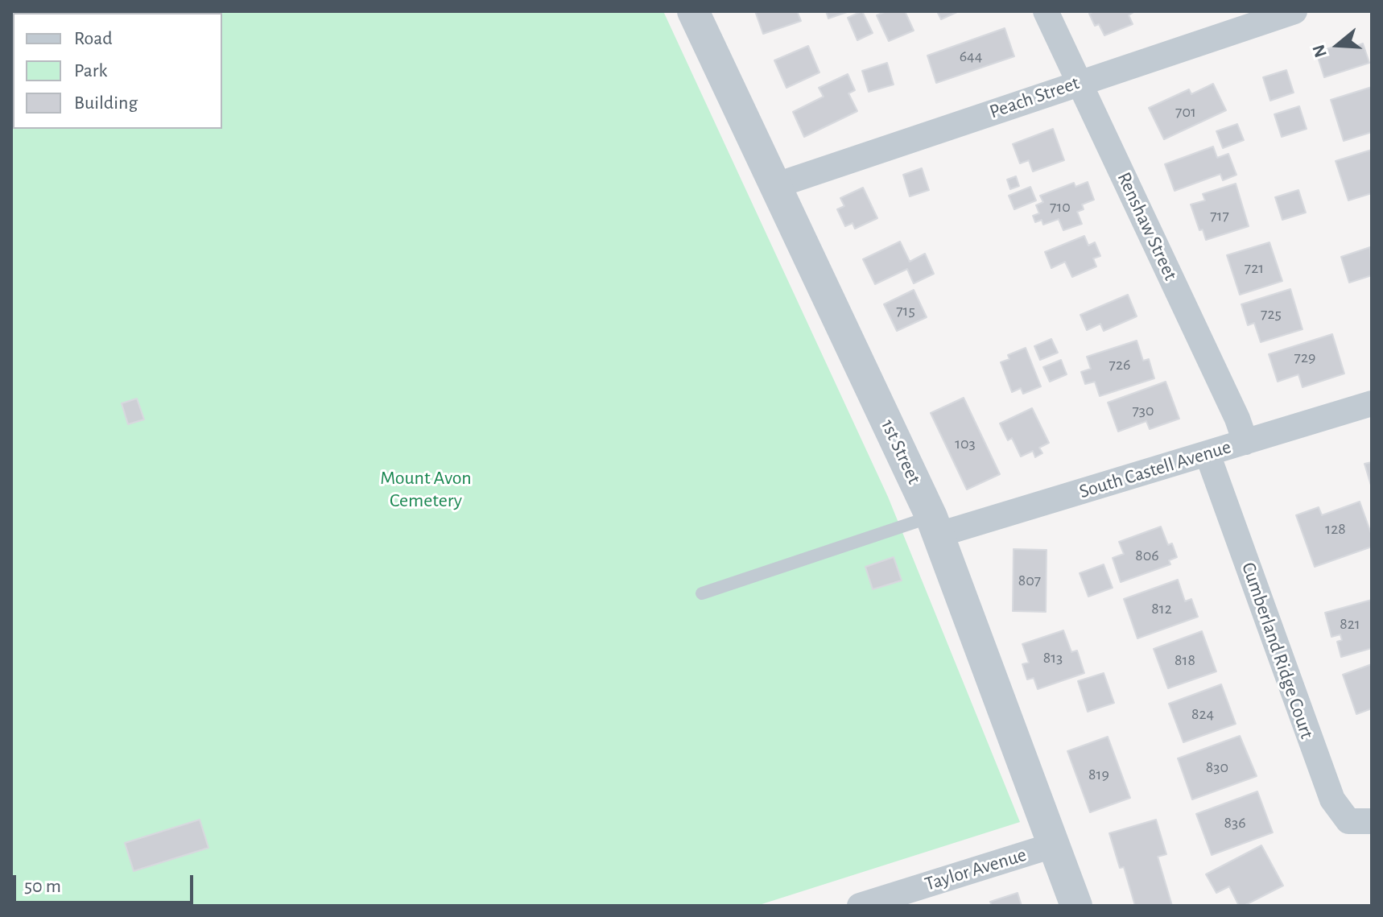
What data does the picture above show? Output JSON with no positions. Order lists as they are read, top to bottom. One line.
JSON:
{"streets":{"street":["Peach Street","Renshaw Street","1st Street","South Castell Avenue","Cumberland Ridge Court","Taylor Avenue"]},"crossings":[["Peach Street","Renshaw Street"],["Peach Street","1st Street"],["Renshaw Street","South Castell Avenue"],["1st Street","South Castell Avenue"],["1st Street","Taylor Avenue"],["South Castell Avenue","Cumberland Ridge Court"]],"parks":["Mount Avon Cemetery"],"house_numbers":["644","701","710","717","721","715","725","729","726","730","103","128","806","807","812","821","813","818","824","830","819","836"],"legend":["Road","Park","Building"],"scale_bar":"50 m","north":"left"}
